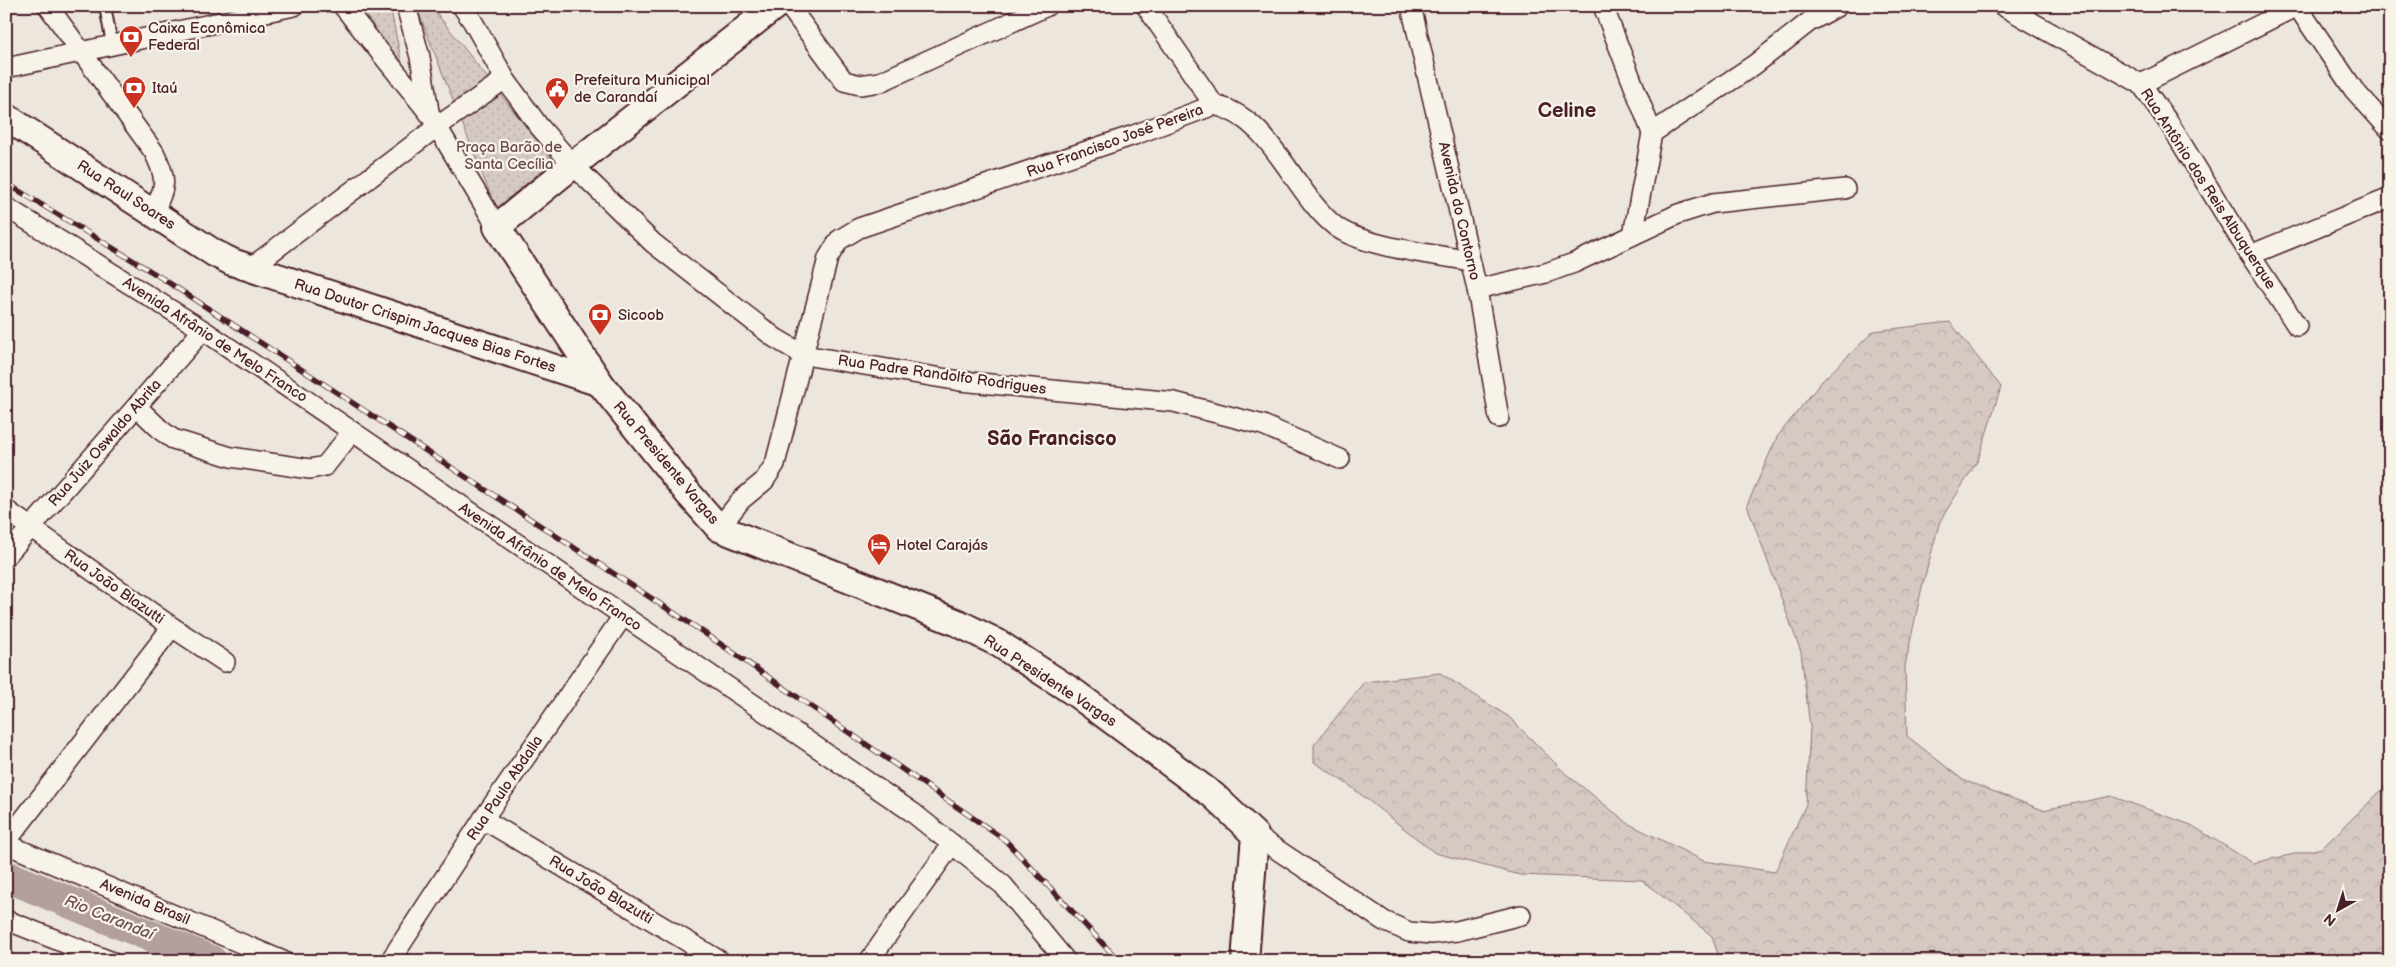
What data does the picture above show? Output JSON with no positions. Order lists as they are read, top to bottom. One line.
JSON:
{"streets":{"main road":["Rua Raul Soares","Rua Doutor Crispim Jacques Bias Fortes","Rua Presidente Vargas"],"street":["Rua Francisco José Pereira","Rua Antônio dos Reis Albuquerque","Avenida do Contorno","Avenida Afrânio de Melo Franco","Rua Padre Randolfo Rodrigues","Rua Juiz Oswaldo Abrita","Rua João Blazutti","Rua Paulo Abdalla","Avenida Brasil"]},"crossings":[["Rua Francisco José Pereira","Avenida do Contorno"],["Rua Francisco José Pereira","Rua Padre Randolfo Rodrigues"],["Rua Francisco José Pereira","Rua Presidente Vargas"],["Rua Raul Soares","Rua Doutor Crispim Jacques Bias Fortes"],["Rua Doutor Crispim Jacques Bias Fortes","Rua Presidente Vargas"],["Avenida Afrânio de Melo Franco","Rua Juiz Oswaldo Abrita"],["Avenida Afrânio de Melo Franco","Rua Paulo Abdalla"],["Rua Juiz Oswaldo Abrita","Rua João Blazutti"],["Rua João Blazutti","Rua Paulo Abdalla"]],"districts":["Celine","São Francisco"],"water":["Rio Carandaí"],"parks":["Praça Barão de Santa Cecília"],"places":{"bank":["Caixa Econômica Federal","Itaú","Sicoob"],"public building":["Prefeitura Municipal de Carandaí"],"hotel":["Hotel Carajás"]},"north":"bottom left"}
